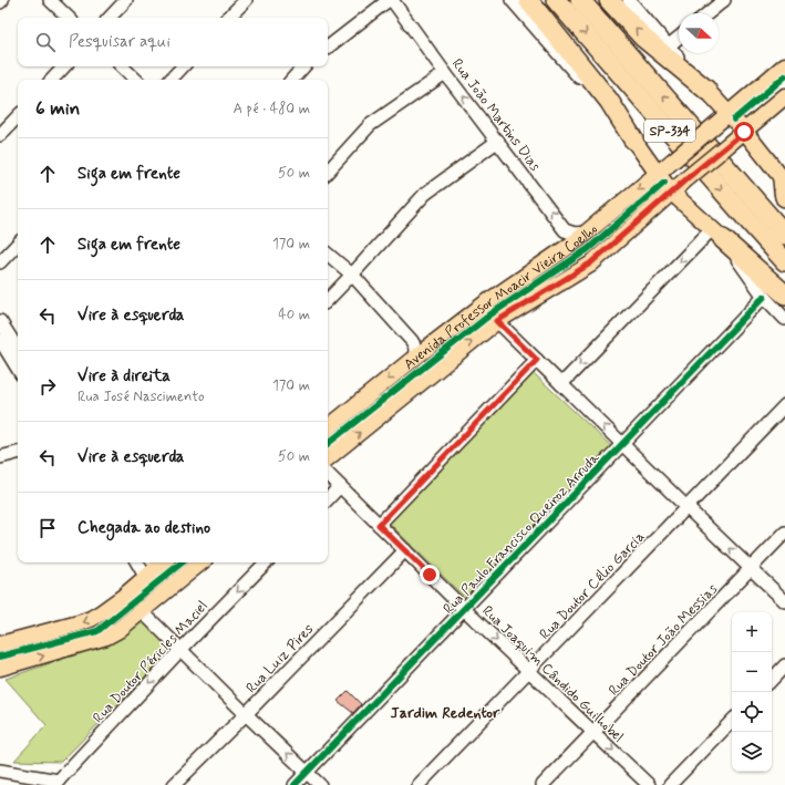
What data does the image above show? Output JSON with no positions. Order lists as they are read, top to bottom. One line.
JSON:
{"streets":{"highway":["SP-334"],"main road":["Avenida Professor Moacir Vieira Coelho"],"street":["Rua João Martins Dias","Rua Paulo Francisco Queiroz Arruda","Rua Doutor Célio Garcia","Rua Doutor João Messias","Rua Luiz Pires","Rua Doutor Péricles Maciel","Rua Joaquim Cândido Guilhobel"]},"crossings":[["Rua João Martins Dias","Avenida Professor Moacir Vieira Coelho"],["Rua Paulo Francisco Queiroz Arruda","Rua Joaquim Cândido Guilhobel"],["Rua Doutor Célio Garcia","Rua Joaquim Cândido Guilhobel"],["Rua Doutor João Messias","Rua Joaquim Cândido Guilhobel"],["Rua Luiz Pires","Rua Joaquim Cândido Guilhobel"]],"one_way":["Rua Doutor Péricles Maciel","Rua Joaquim Cândido Guilhobel"],"districts":["Jardim Redentor"],"north":"right","page":{"search":"Pesquisar aqui","heading":["6 min","A pé · 480 m"],"list":[["Siga em frente","50 m"],["Siga em frente","170 m"],["Vire à esquerda","40 m"],["Vire à direita","Rua José Nascimento","170 m"],["Vire à esquerda","50 m"],"Chegada ao destino"],"map_buttons":["+","−"]}}
